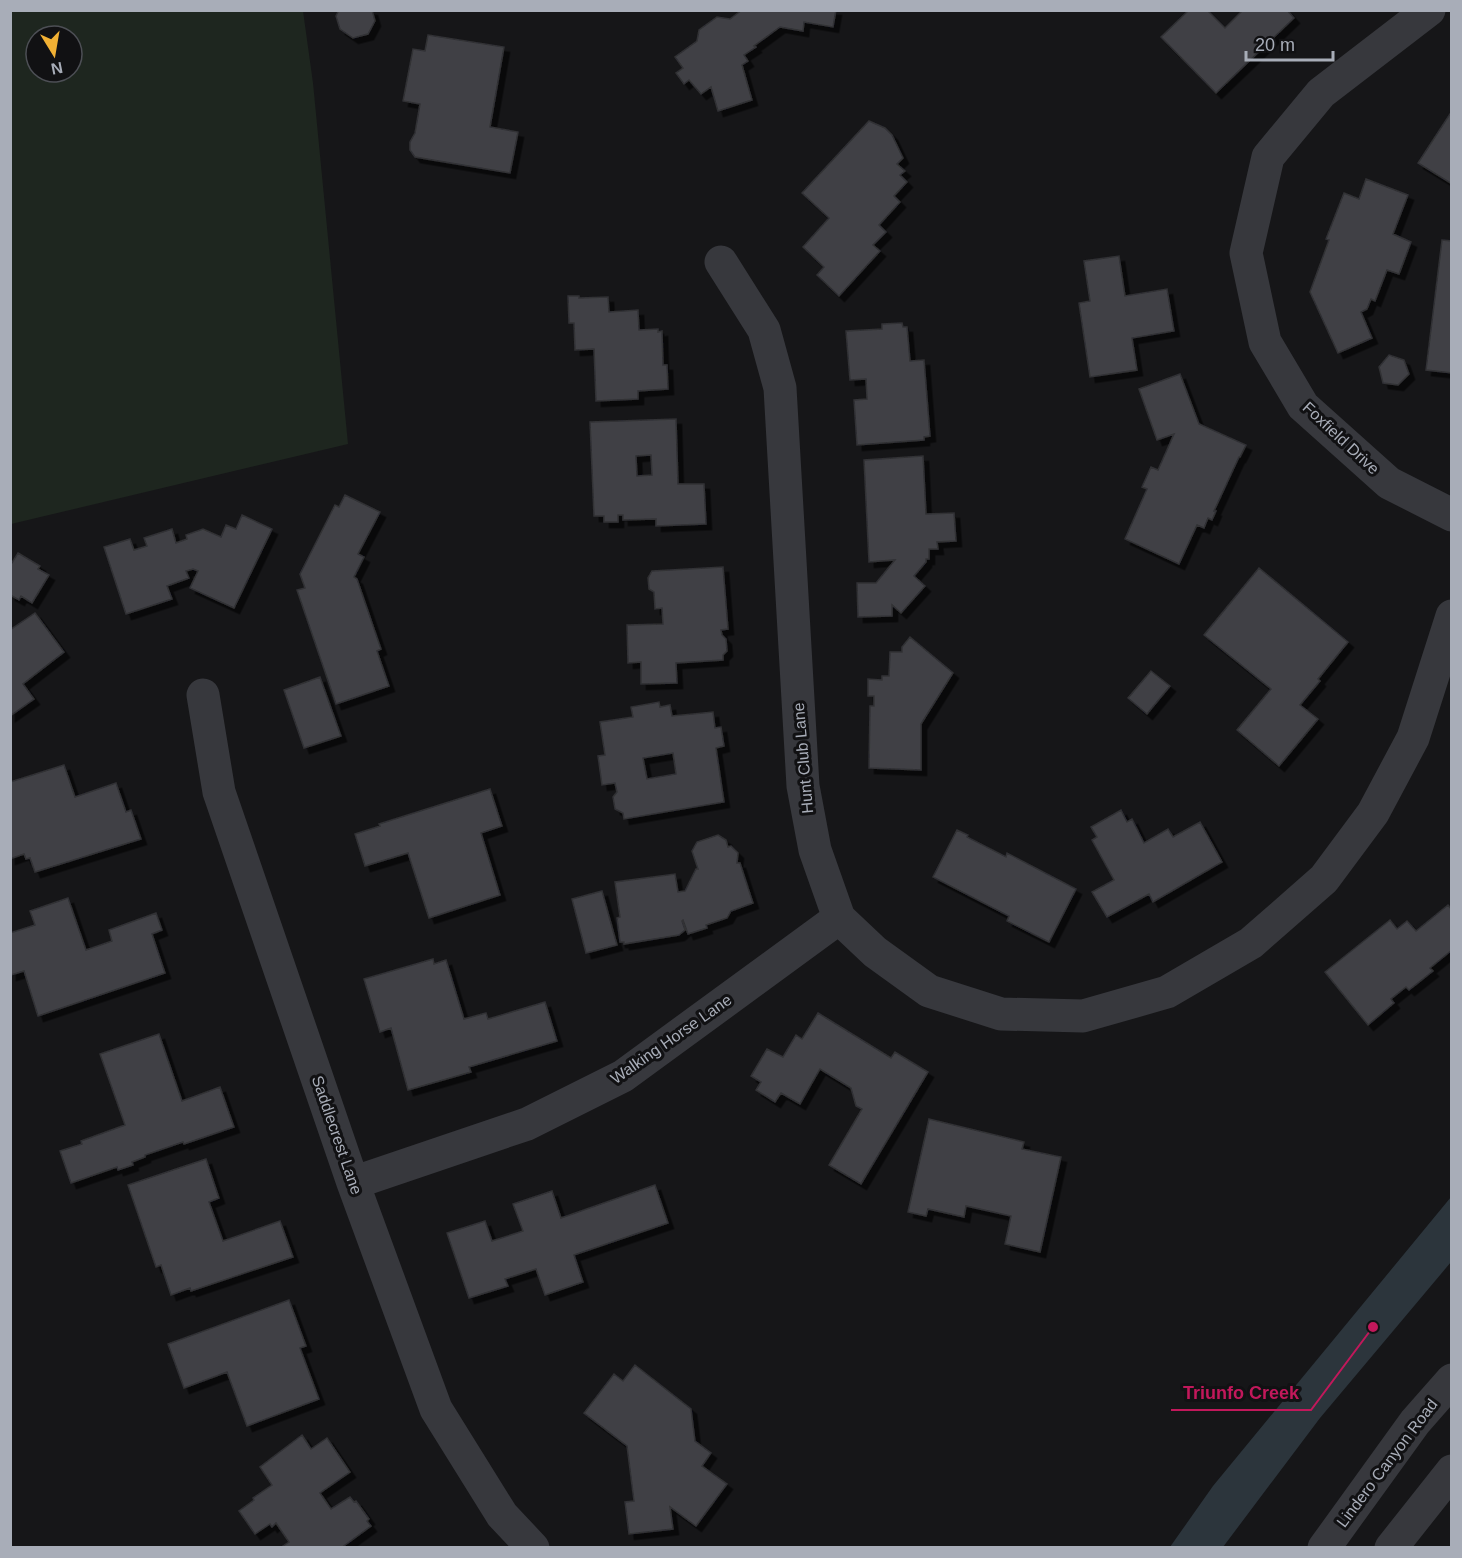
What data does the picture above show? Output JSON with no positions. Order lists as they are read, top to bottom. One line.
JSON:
{"streets":{"street":["Foxfield Drive","Hunt Club Lane","Walking Horse Lane","Saddlecrest Lane","Lindero Canyon Road"]},"crossings":[["Hunt Club Lane","Walking Horse Lane"],["Walking Horse Lane","Saddlecrest Lane"]],"places":["Triunfo Creek"],"scale_bar":"20 m","north":"bottom"}
